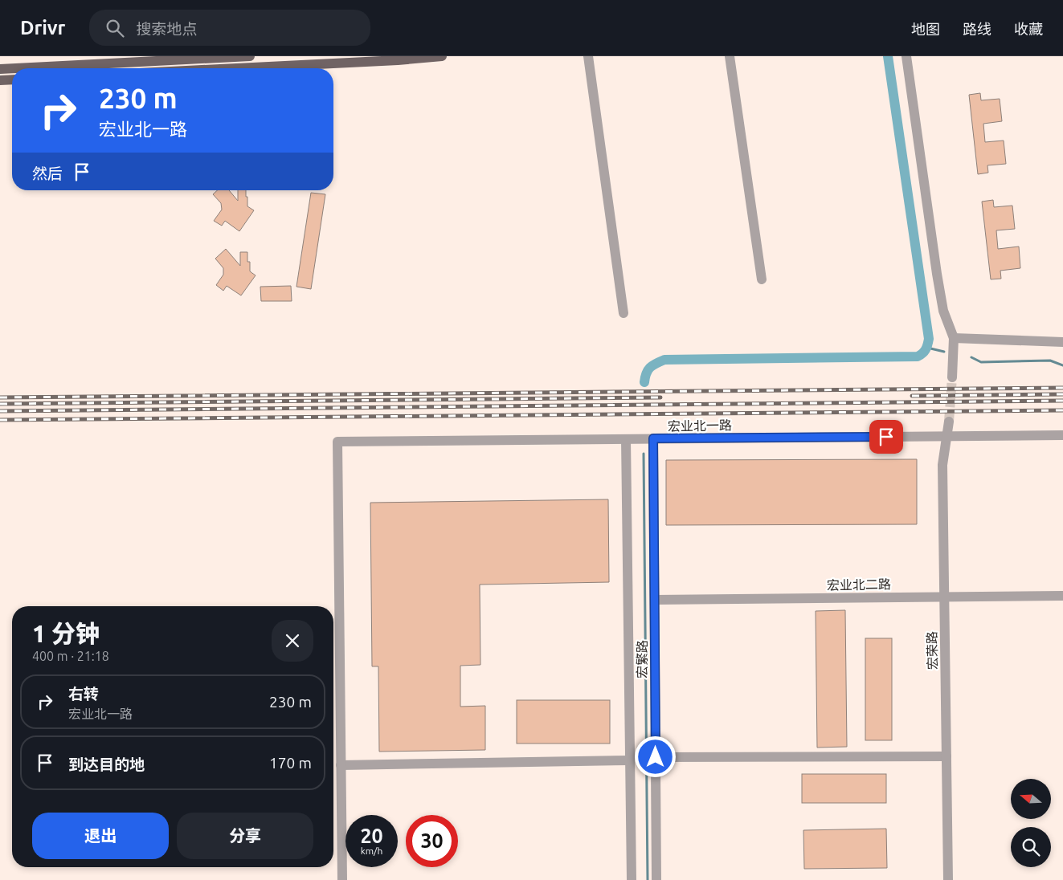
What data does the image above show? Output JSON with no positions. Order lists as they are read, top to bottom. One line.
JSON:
{"streets":{"street":["宏业北一路","宏业北二路","宏荣路","宏繁路"]},"crossings":[["宏业北一路","宏荣路"],["宏业北一路","宏繁路"],["宏业北二路","宏荣路"],["宏业北二路","宏繁路"]],"north":"left","page":{"header":"Drivr","search":"搜索地点","nav":["地图","路线","收藏"],"turn":["230 m","宏业北一路"],"then":"然后","heading":["1 分钟","400 m · 21:18"],"list":[{"name":"右转","note":"宏业北一路","value":"230 m"},{"name":"到达目的地","value":"170 m"}],"buttons":["退出","分享"],"speed":"20 km/h","limit":"30"}}
